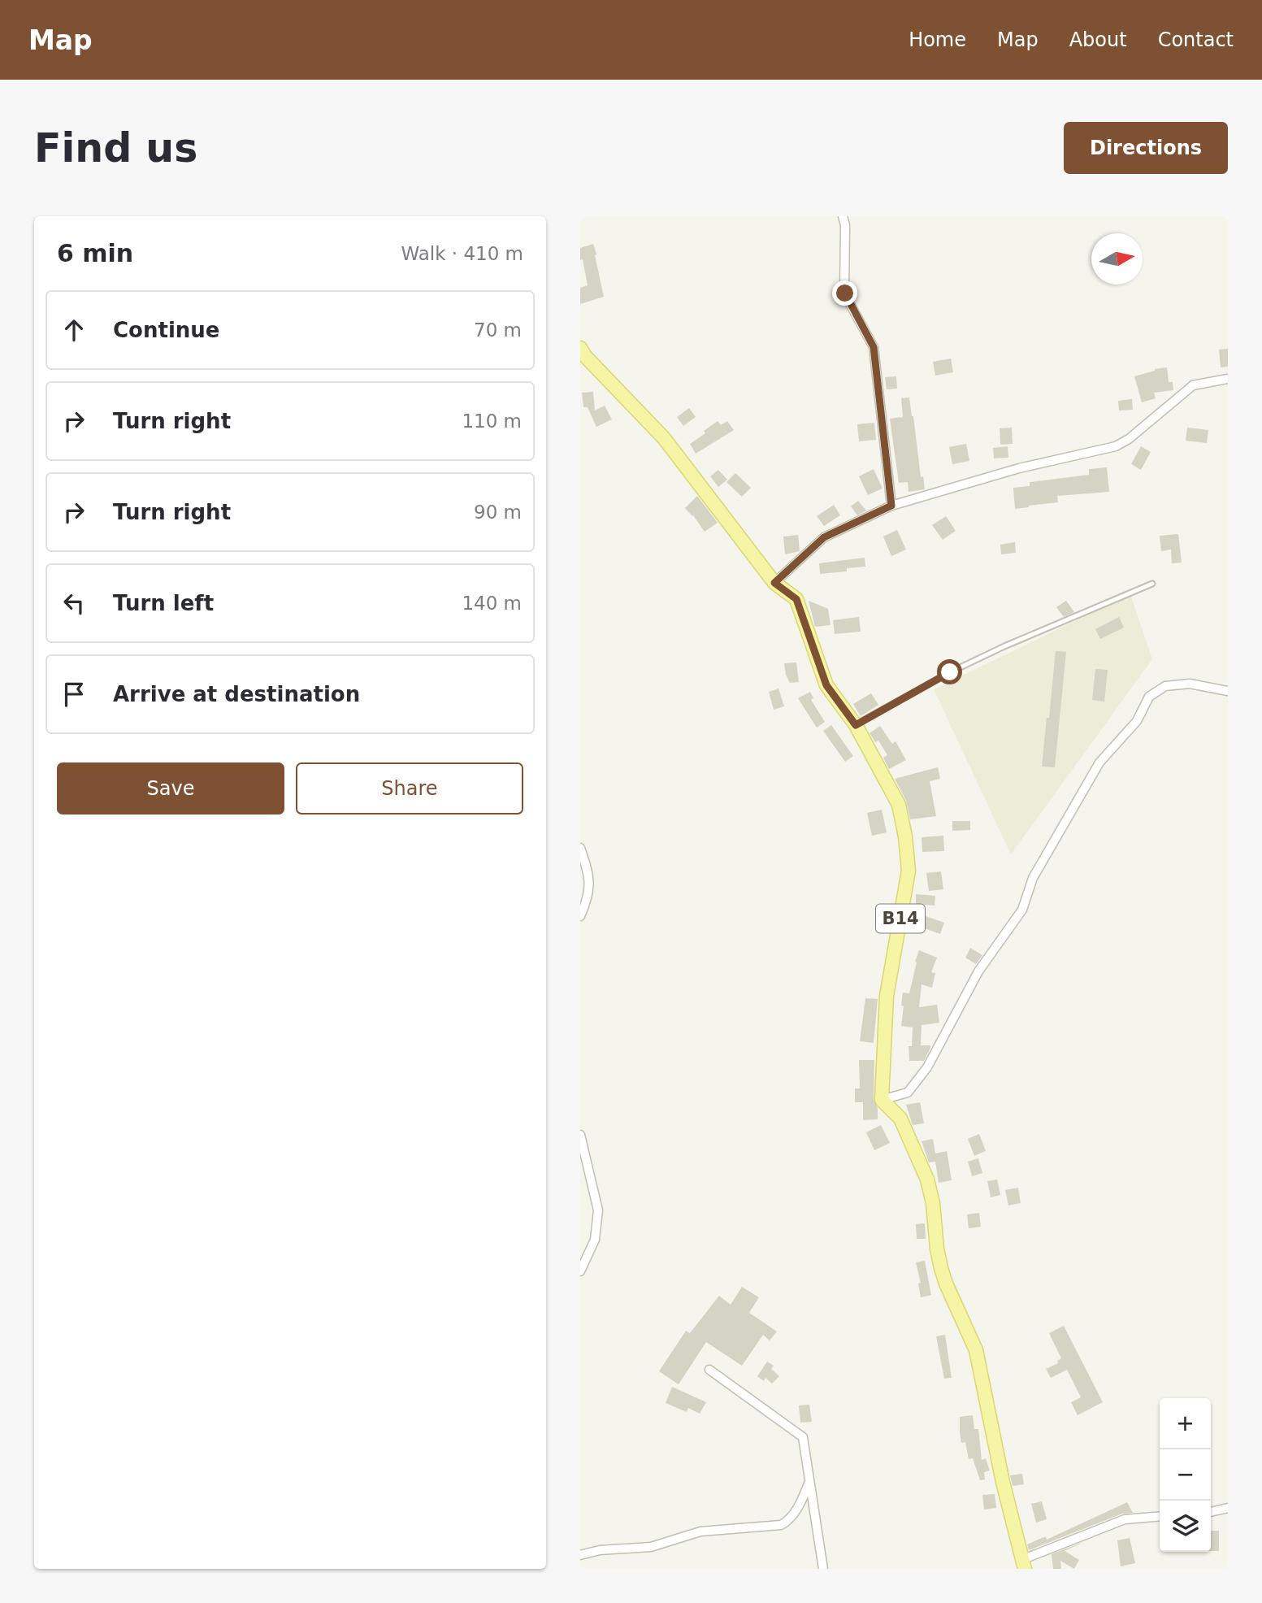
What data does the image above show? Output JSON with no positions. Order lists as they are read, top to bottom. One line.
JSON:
{"streets":{"main road":["B14"]},"north":"right","page":{"header":"Map","nav":["Home","Map","About","Contact"],"buttons":["Directions",["Save","Share"]],"title":"Find us","heading":["6 min","Walk · 410 m"],"list":[["Continue","70 m"],["Turn right","110 m"],["Turn right","90 m"],["Turn left","140 m"],"Arrive at destination"],"map_buttons":["+","−"]}}
